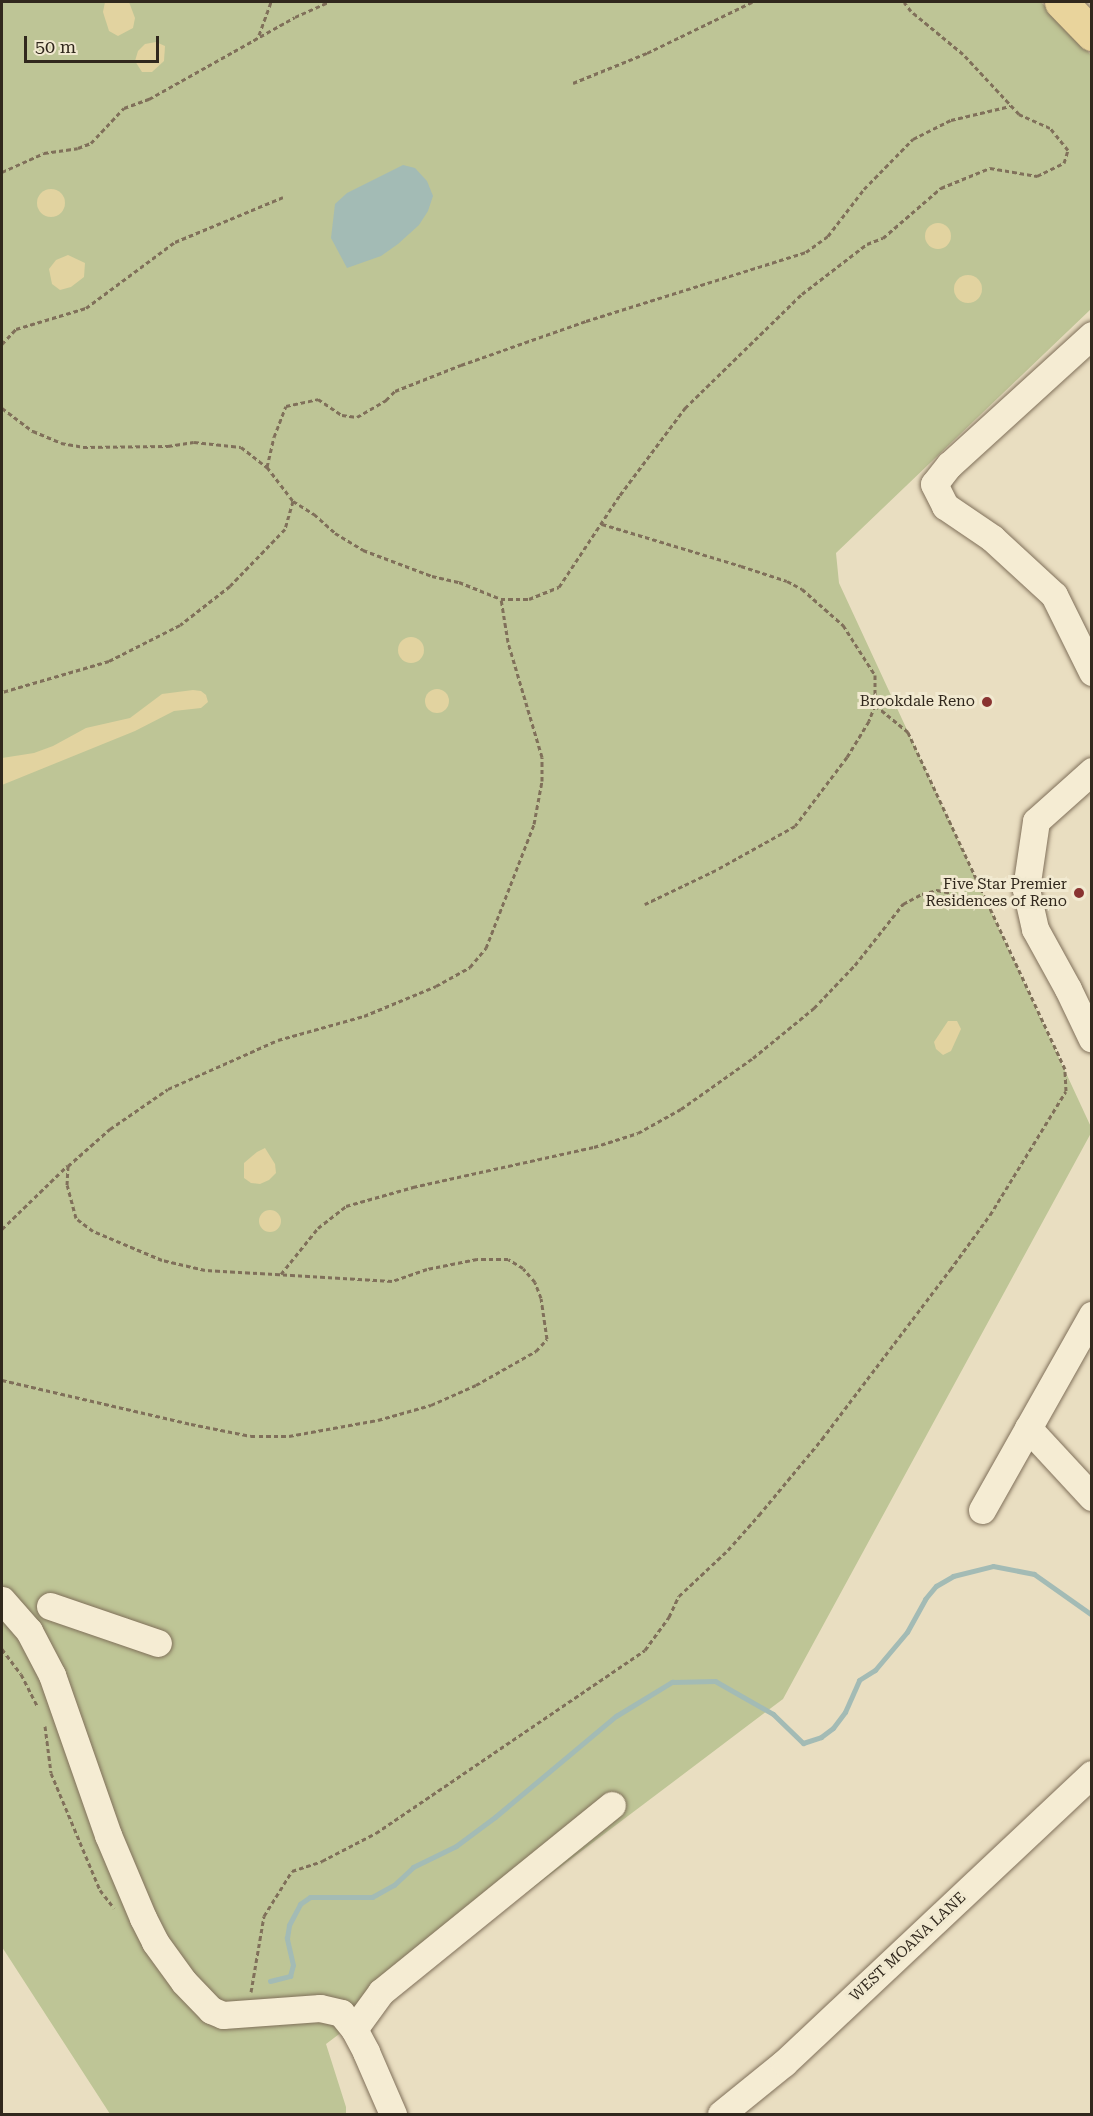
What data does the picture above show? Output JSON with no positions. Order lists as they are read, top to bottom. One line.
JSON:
{"streets":{"street":["WEST MOANA LANE"]},"places":["Brookdale Reno","Five Star Premier Residences of Reno"],"scale_bar":"50 m"}
